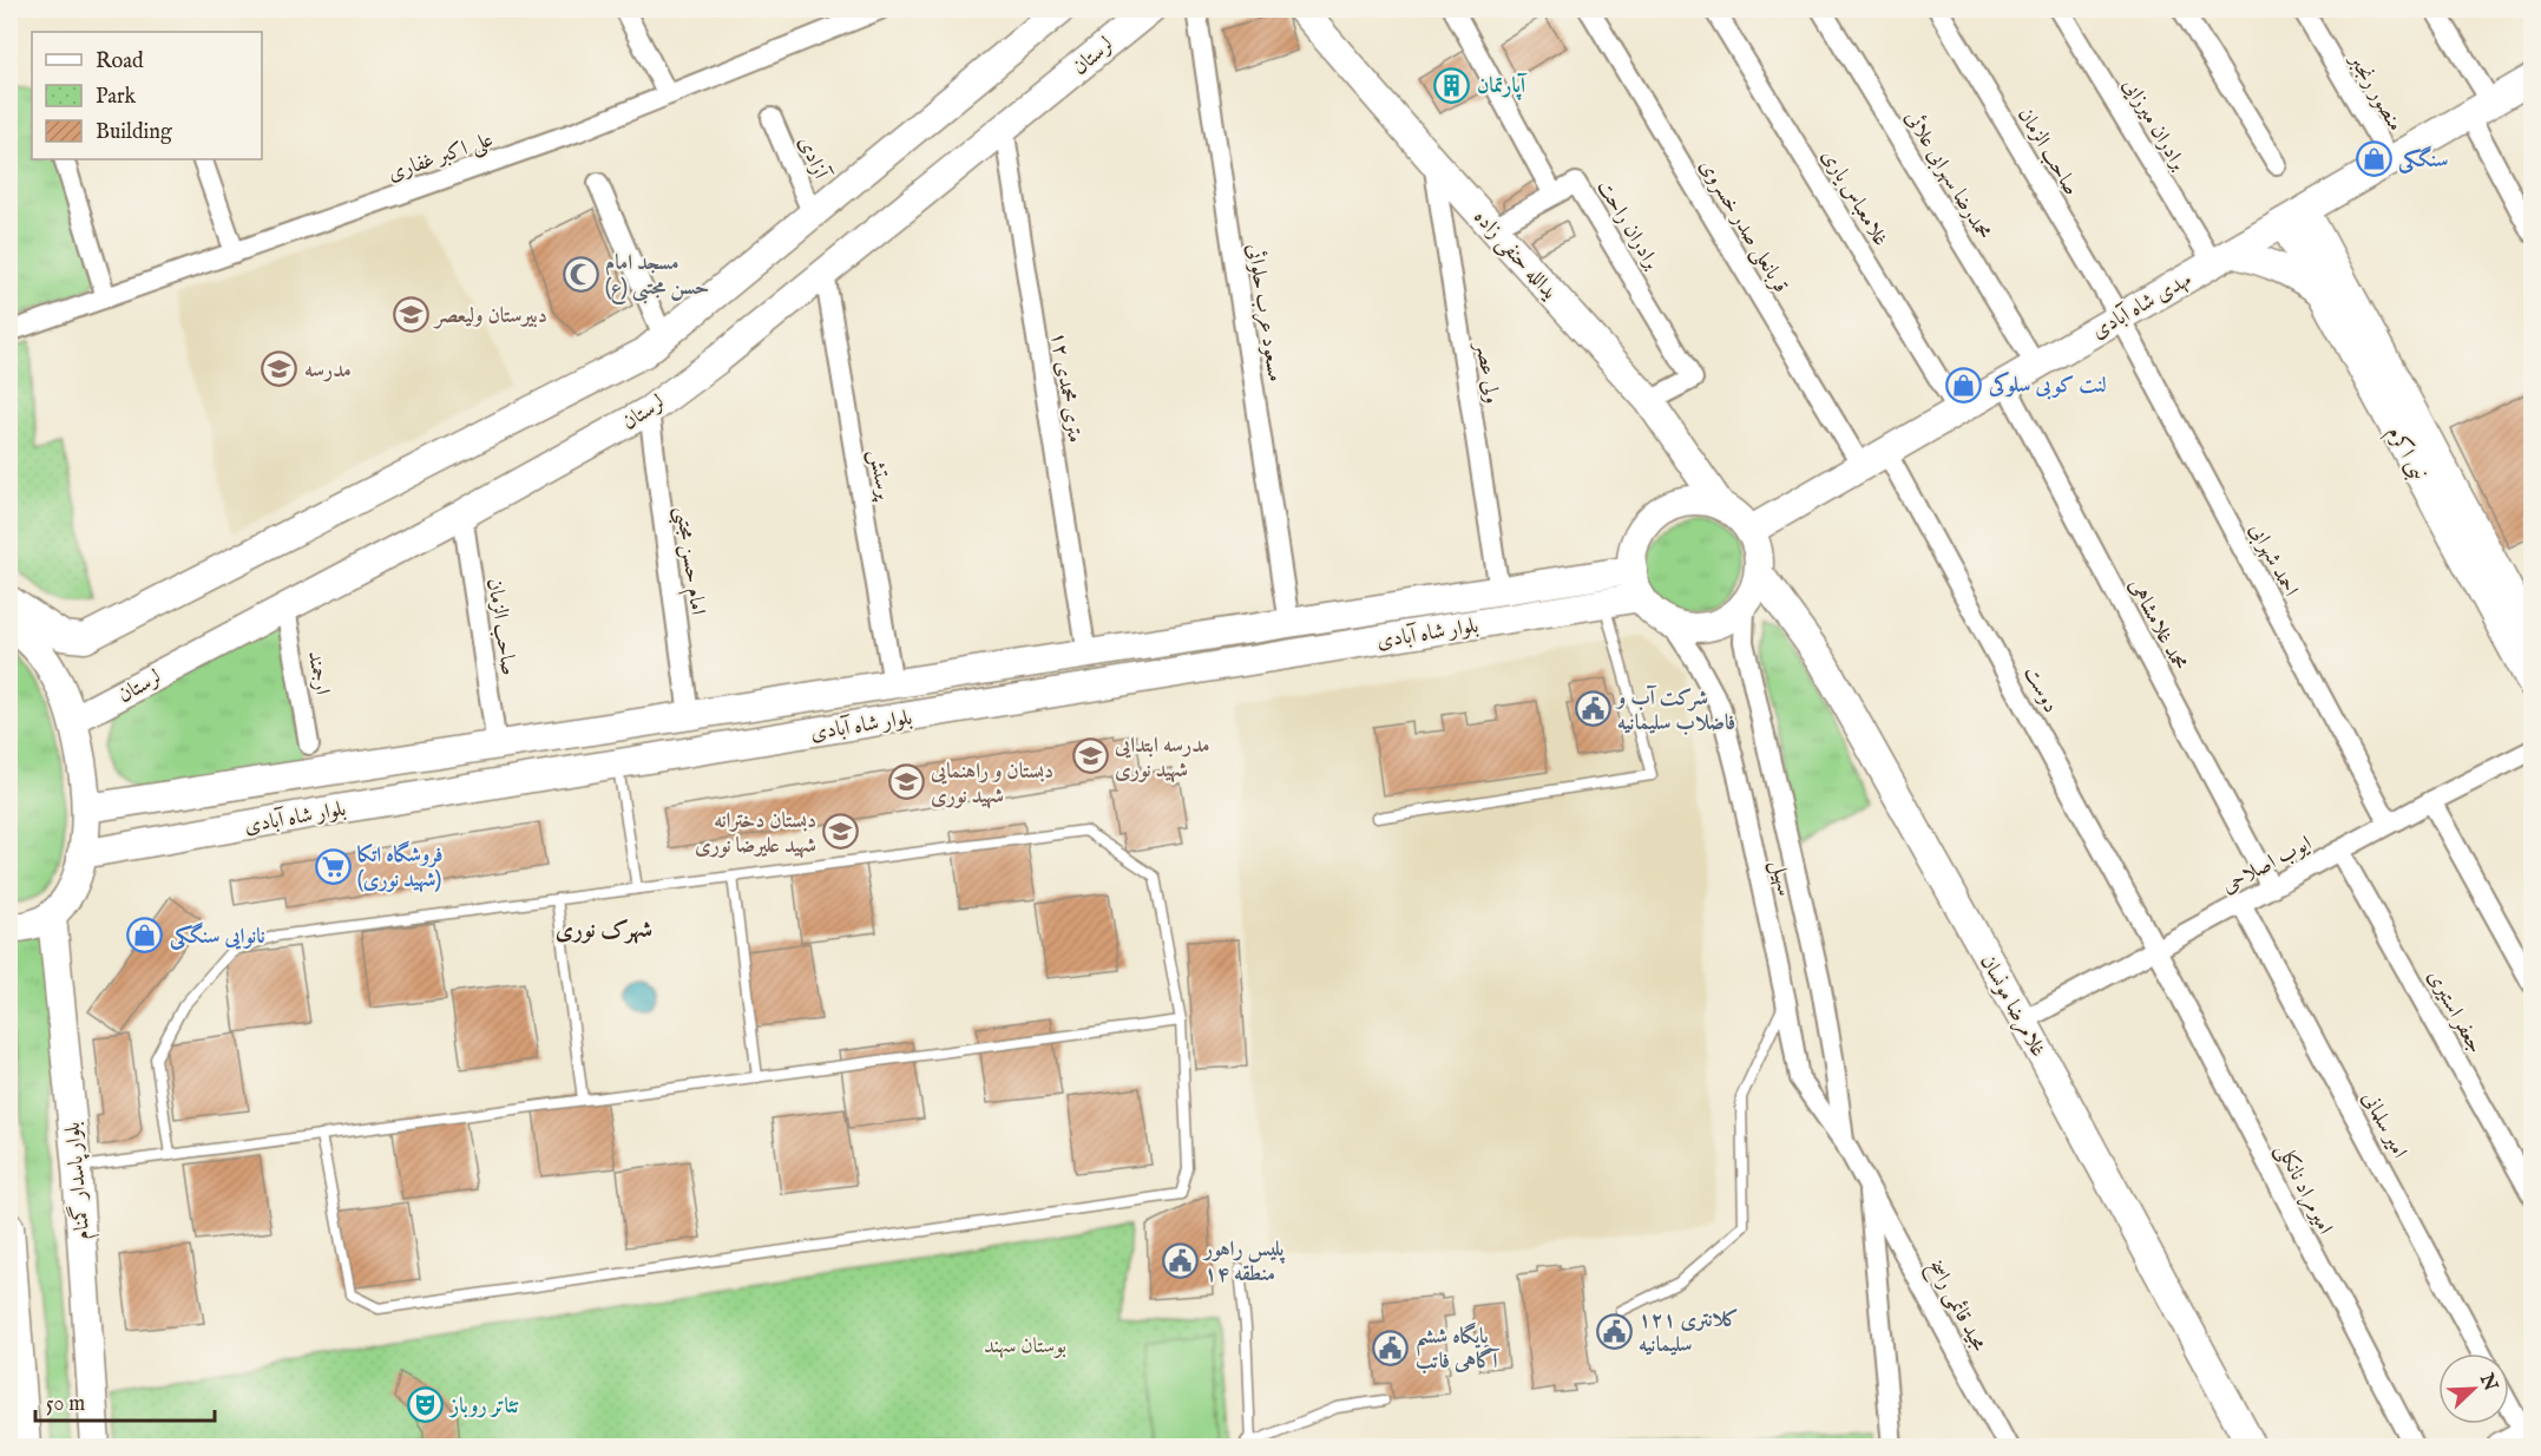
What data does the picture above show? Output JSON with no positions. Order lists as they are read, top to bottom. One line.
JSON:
{"streets":{"main road":["لرستان","یدالله حنفی زاده","مهدی شاه آبادی","نبی اکرم","بلوار شاه آبادی","غلامرضا مونسان","بلوار پاسدار گمنام"],"street":["منصور رنجبر","برادران میرزایی","صاحب الزمان","علی اکبر غفاری","آزادی","محمدرضا سهرابی علائی","غلامعباس یاری","برادران راحت","قربانعلی صدر خسروی","مسعود عرب حلوائی","ولی عصر","۱۲ متری محمدی","پرستش","احمد شهرابی","امام حسن مجتبی","محمد غلامشاهی","ارجمند","دوست","ایوب اصلاحی","سهیل","جعفر استیری","امیر سلمانی","امیرمراد نانکلی","مجید قائمی راسخ"]},"crossings":[["لرستان","صاحب الزمان"],["لرستان","۱۲ متری محمدی"],["لرستان","پرستش"],["لرستان","امام حسن مجتبی"],["لرستان","ارجمند"],["منصور رنجبر","مهدی شاه آبادی"],["برادران میرزایی","مهدی شاه آبادی"],["صاحب الزمان","مهدی شاه آبادی"],["صاحب الزمان","احمد شهرابی"],["صاحب الزمان","بلوار شاه آبادی"],["محمدرضا سهرابی علائی","مهدی شاه آبادی"],["غلامعباس یاری","مهدی شاه آبادی"],["برادران راحت","یدالله حنفی زاده"],["قربانعلی صدر خسروی","مهدی شاه آبادی"],["یدالله حنفی زاده","مهدی شاه آبادی"],["یدالله حنفی زاده","ولی عصر"],["یدالله حنفی زاده","بلوار شاه آبادی"],["یدالله حنفی زاده","سهیل"],["یدالله حنفی زاده","غلامرضا مونسان"],["مهدی شاه آبادی","نبی اکرم"],["مهدی شاه آبادی","احمد شهرابی"],["مهدی شاه آبادی","محمد غلامشاهی"],["مهدی شاه آبادی","بلوار شاه آبادی"],["مهدی شاه آبادی","دوست"],["مهدی شاه آبادی","سهیل"],["مهدی شاه آبادی","غلامرضا مونسان"],["مسعود عرب حلوائی","بلوار شاه آبادی"],["ولی عصر","بلوار شاه آبادی"],["۱۲ متری محمدی","بلوار شاه آبادی"],["پرستش","بلوار شاه آبادی"],["احمد شهرابی","ایوب اصلاحی"],["امام حسن مجتبی","بلوار شاه آبادی"],["محمد غلامشاهی","ایوب اصلاحی"],["بلوار شاه آبادی","سهیل"],["بلوار شاه آبادی","غلامرضا مونسان"],["دوست","ایوب اصلاحی"],["دوست","امیرمراد نانکلی"],["ایوب اصلاحی","غلامرضا مونسان"],["ایوب اصلاحی","جعفر استیری"],["ایوب اصلاحی","امیر سلمانی"],["ایوب اصلاحی","امیرمراد نانکلی"],["سهیل","غلامرضا مونسان"],["سهیل","مجید قائمی راسخ"]],"districts":["شهرک نوری"],"parks":["بوستان سهند"],"places":{"building":["آپارتمان"],"shop":["سنگکی","لنت کوبی سلوکی","نانوایی سنگکی"],"mosque":["مسجد امام حسن مجتبی (ع)"],"school or university":["دبیرستان ولیعصر","مدرسه","مدرسه ابتدایی شهید نوری","دبستان و راهنمایی شهید نوری","دبستان دخترانه شهید علیرضا نوری"],"public building":["شرکت آب و فاضلاب سلیمانیه","پلیس راهور منطقه ۱۴","كلانتری ١٢١ سلیمانیه","پایگاه ششم آگاهی فاتب"],"supermarket":["فروشگاه اتکا (شهید نوری)"],"theatre":["تئاتر روباز"]},"legend":["Road","Park","Building"],"scale_bar":"50 m","north":"top right"}
